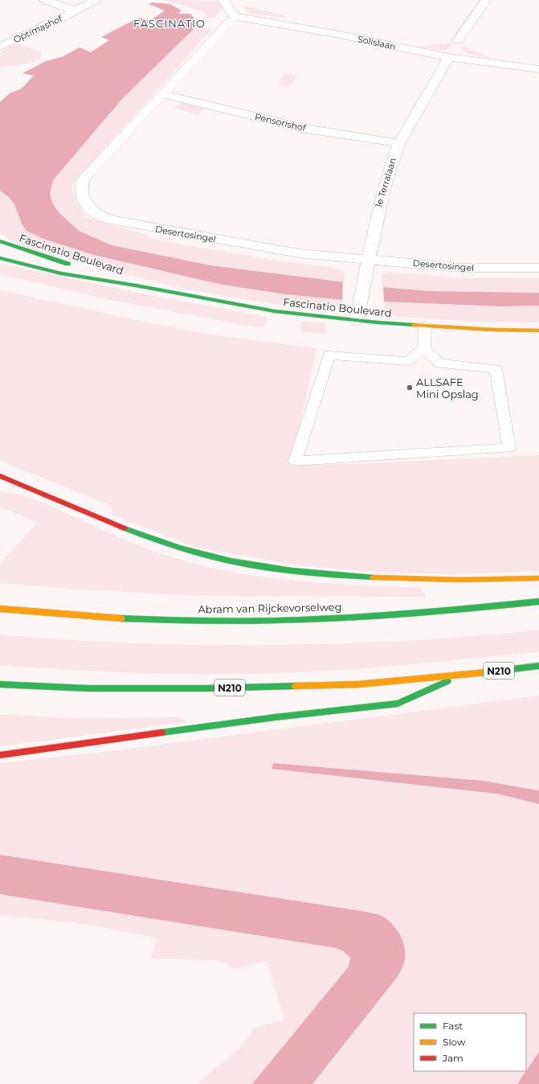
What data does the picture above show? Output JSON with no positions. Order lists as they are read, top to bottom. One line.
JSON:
{"streets":{"main road":["Fascinatio Boulevard","Abram van Rijckevorselweg","N210"],"street":["Optimashof","Solislaan","Pensorishof","1e Terralaan","Desertosingel"]},"crossings":[["Solislaan","1e Terralaan"],["Solislaan","Desertosingel"],["Pensorishof","1e Terralaan"],["Pensorishof","Desertosingel"],["1e Terralaan","Desertosingel"],["1e Terralaan","Fascinatio Boulevard"]],"districts":["FASCINATIO"],"places":["ALLSAFE Mini Opslag"],"legend":["Fast","Slow","Jam"]}
